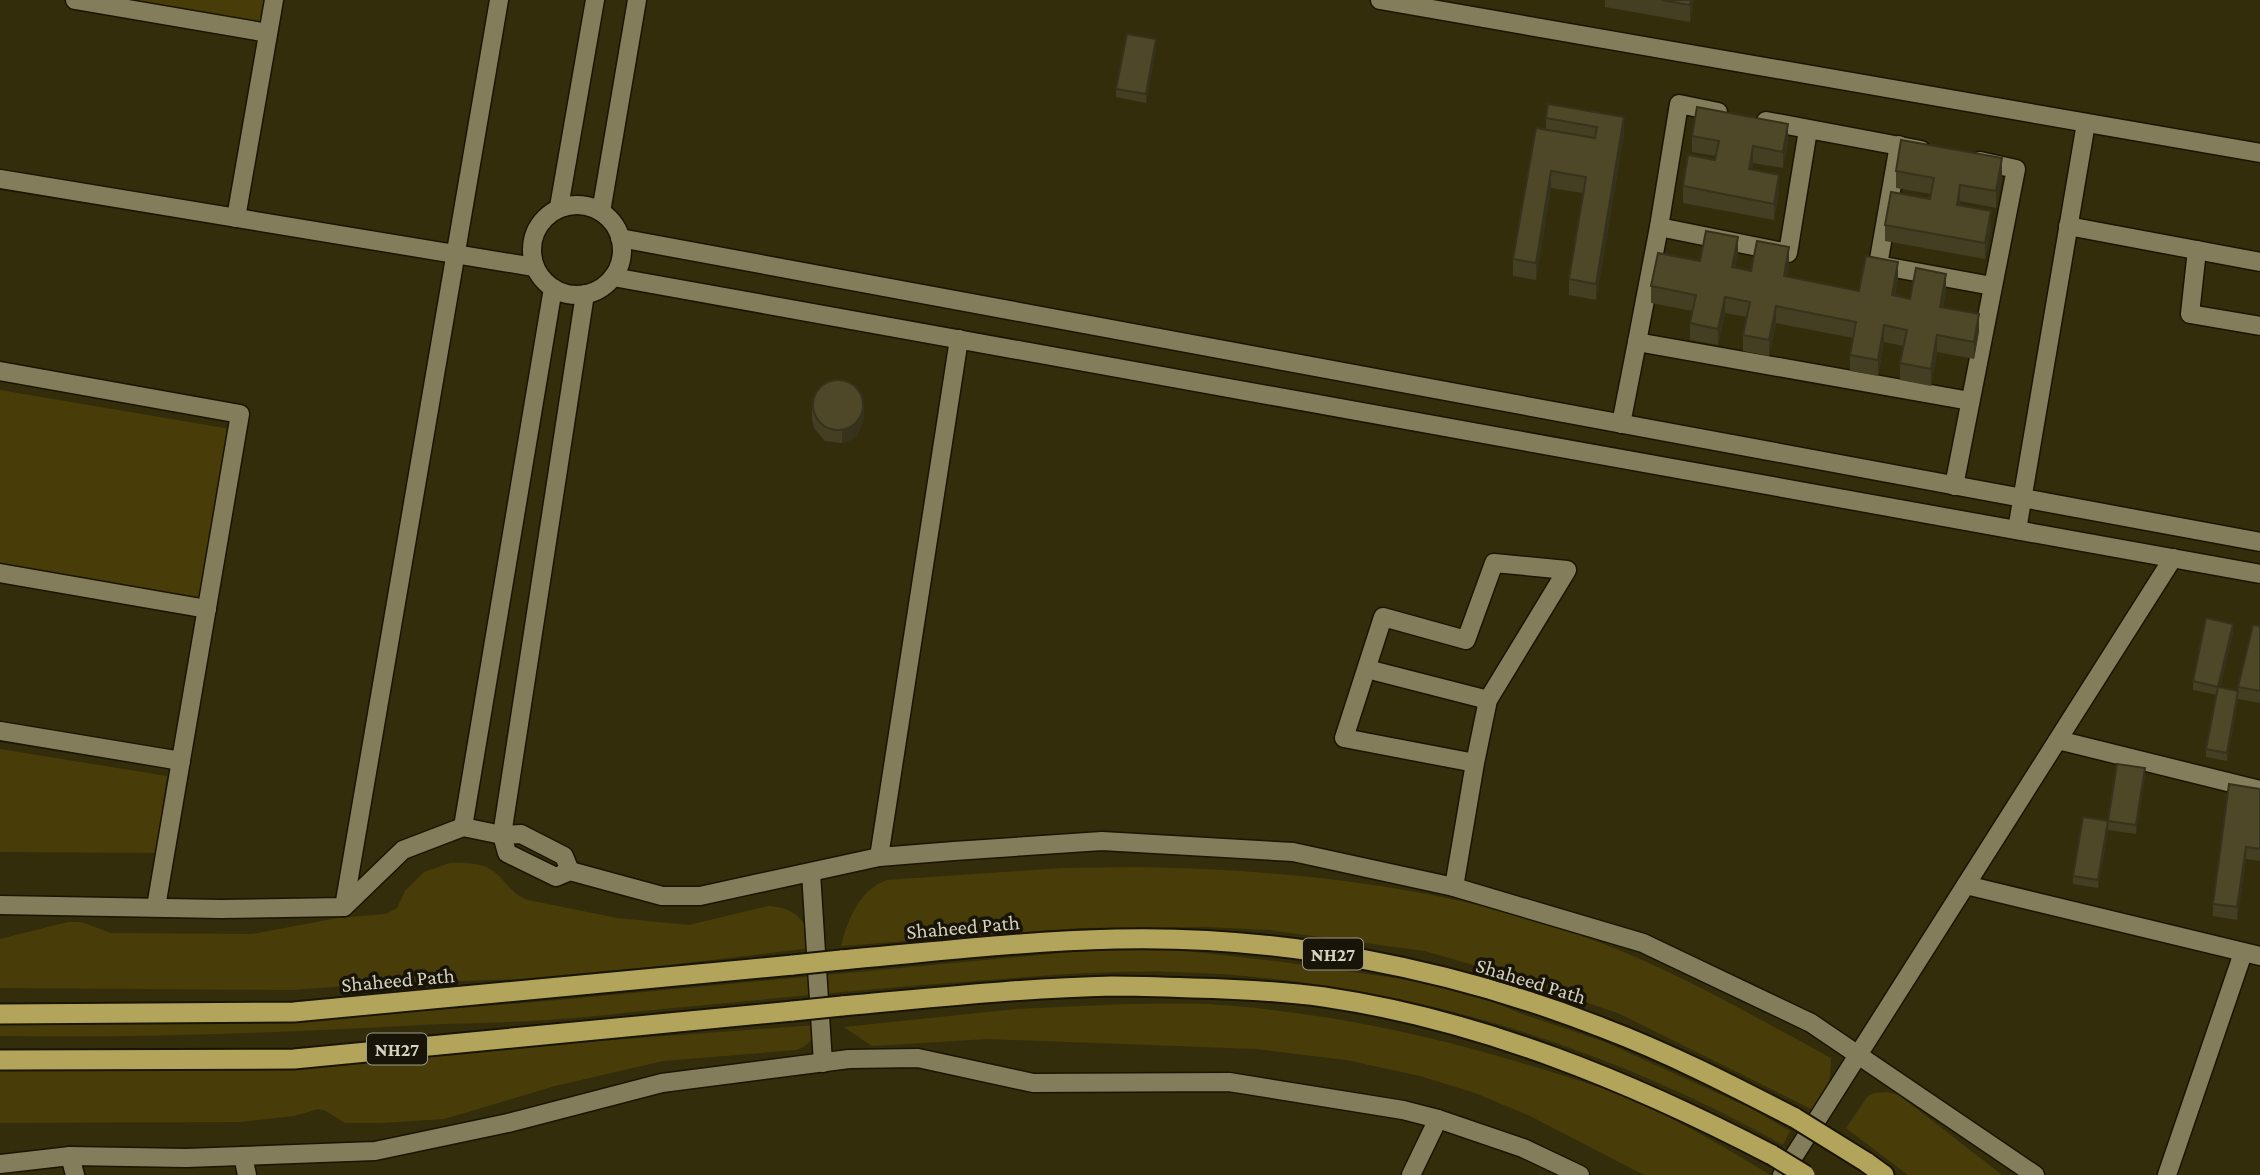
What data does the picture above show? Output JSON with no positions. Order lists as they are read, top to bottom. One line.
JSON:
{"streets":{"highway":["Shaheed Path","NH27"]}}
